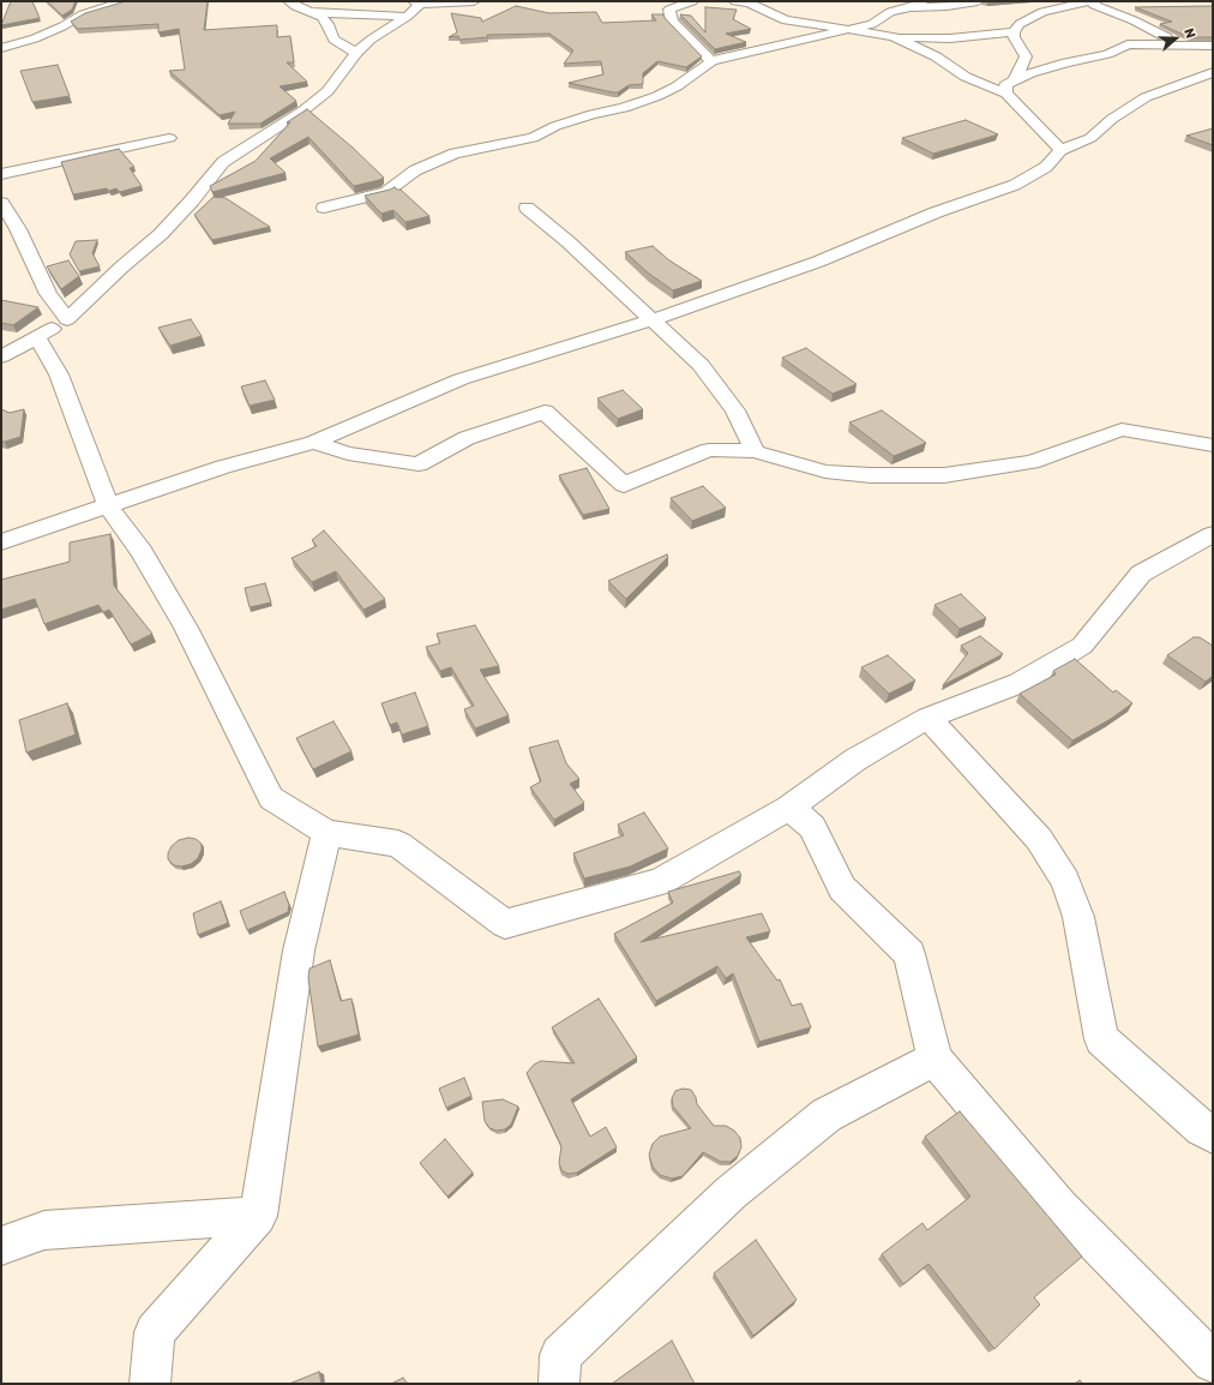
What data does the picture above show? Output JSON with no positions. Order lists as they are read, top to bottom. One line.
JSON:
{"north":"right"}
